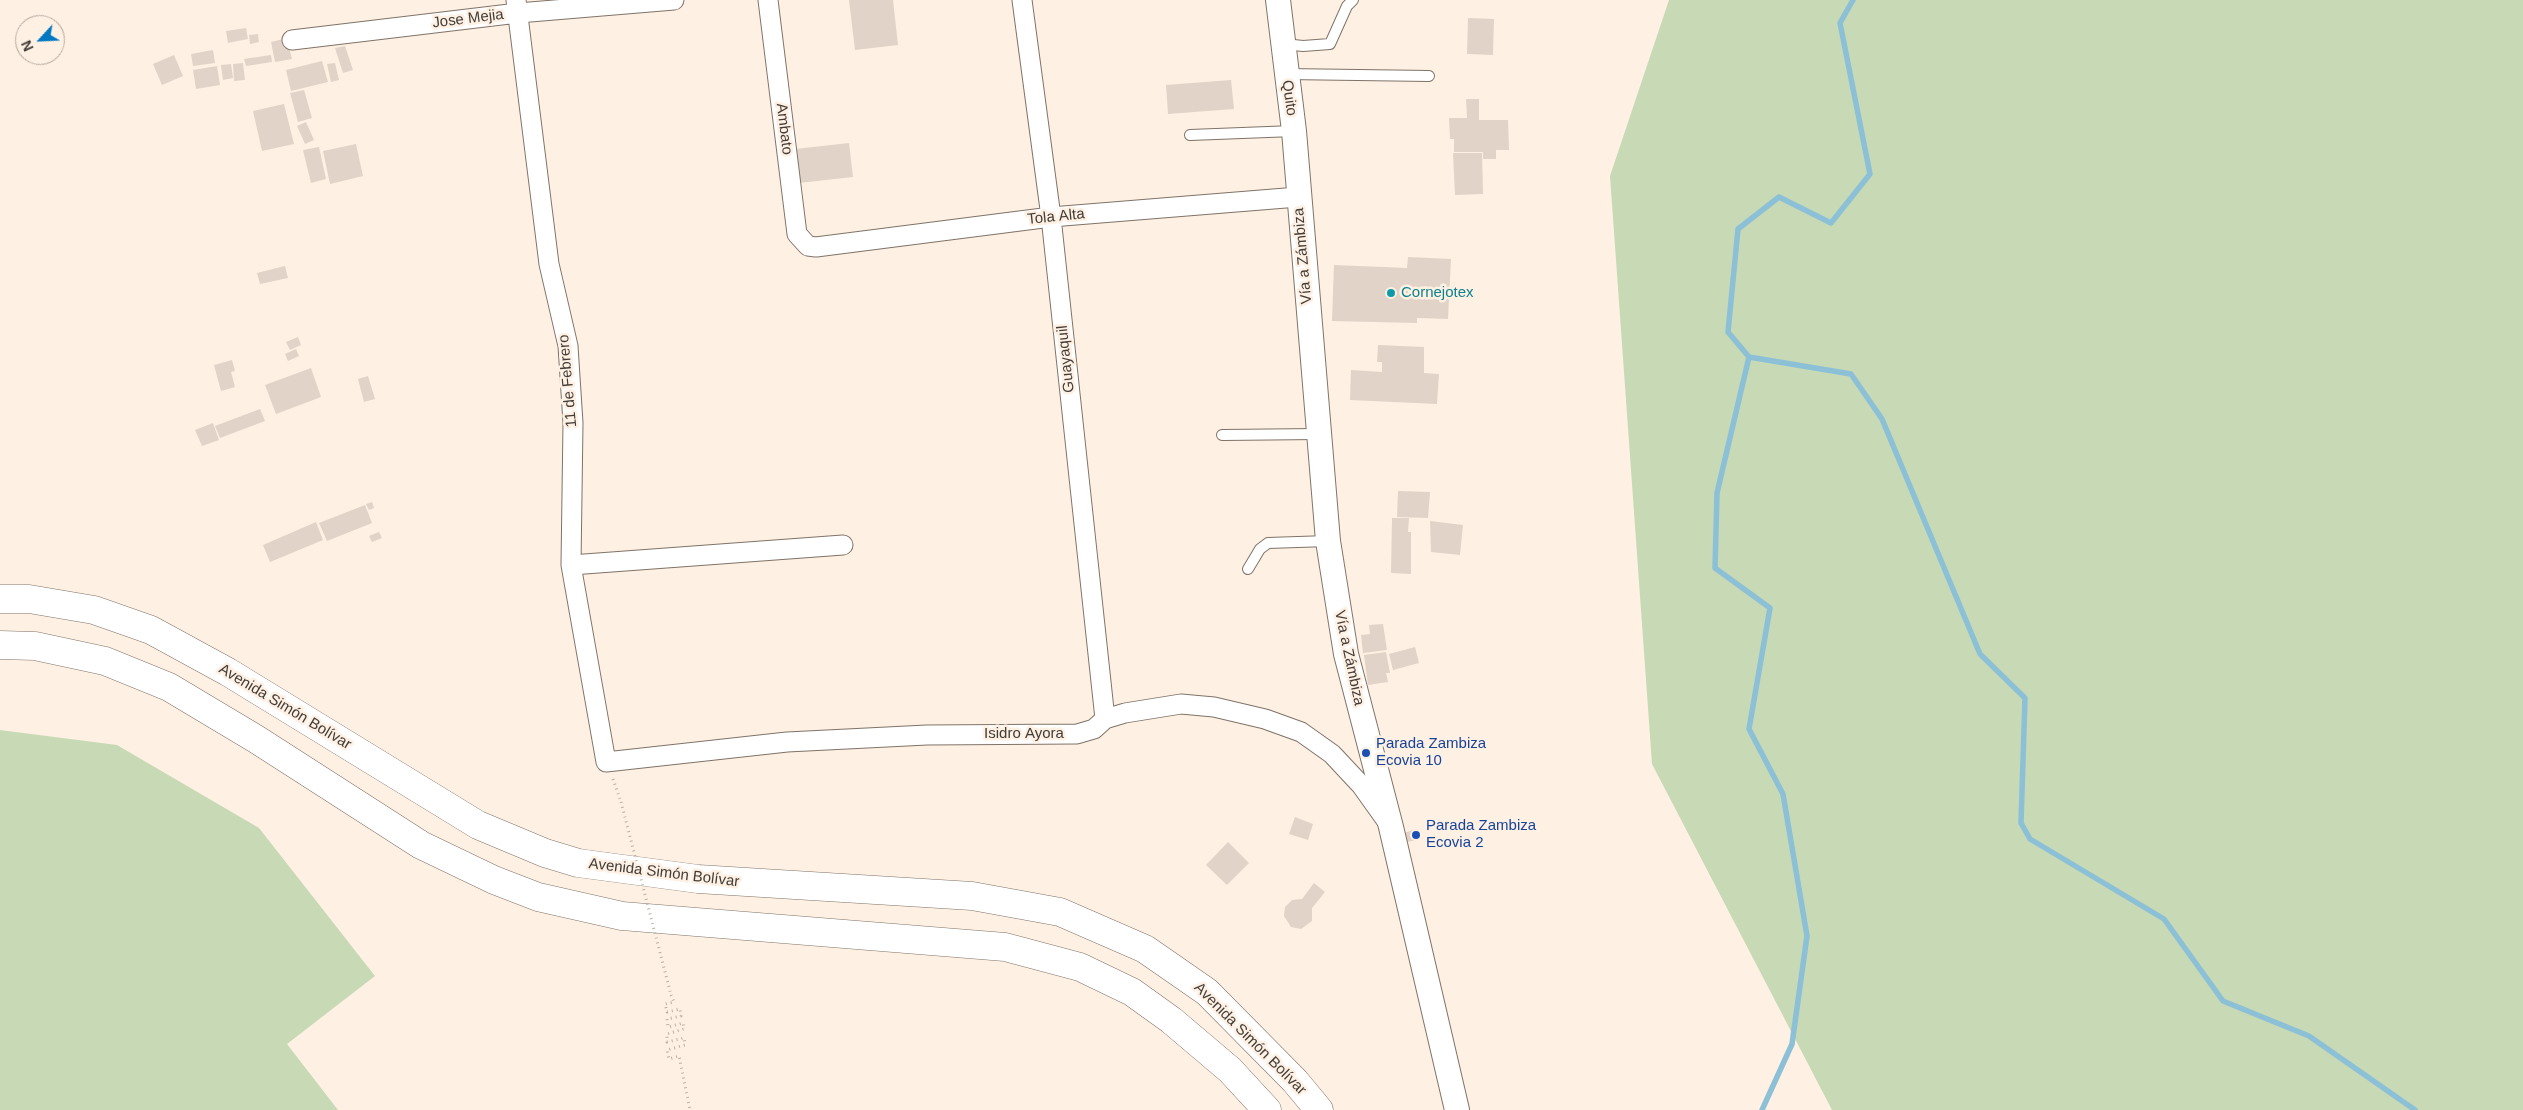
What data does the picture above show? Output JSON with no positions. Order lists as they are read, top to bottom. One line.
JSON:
{"streets":{"highway":["Avenida Simón Bolívar"],"street":["Jose Mejia","Quito","Ambato","Tola Alta","Vía a Zámbiza","Guayaquil","11 de Febrero","Isidro Ayora"]},"crossings":[["Jose Mejia","11 de Febrero"],["Quito","Tola Alta"],["Quito","Vía a Zámbiza"],["Ambato","Tola Alta"],["Tola Alta","Vía a Zámbiza"],["Tola Alta","Guayaquil"],["Vía a Zámbiza","Isidro Ayora"],["Guayaquil","Isidro Ayora"],["11 de Febrero","Isidro Ayora"]],"places":["Cornejotex","Parada Zambiza Ecovia 10","Parada Zambiza Ecovia 2"],"north":"bottom left"}
